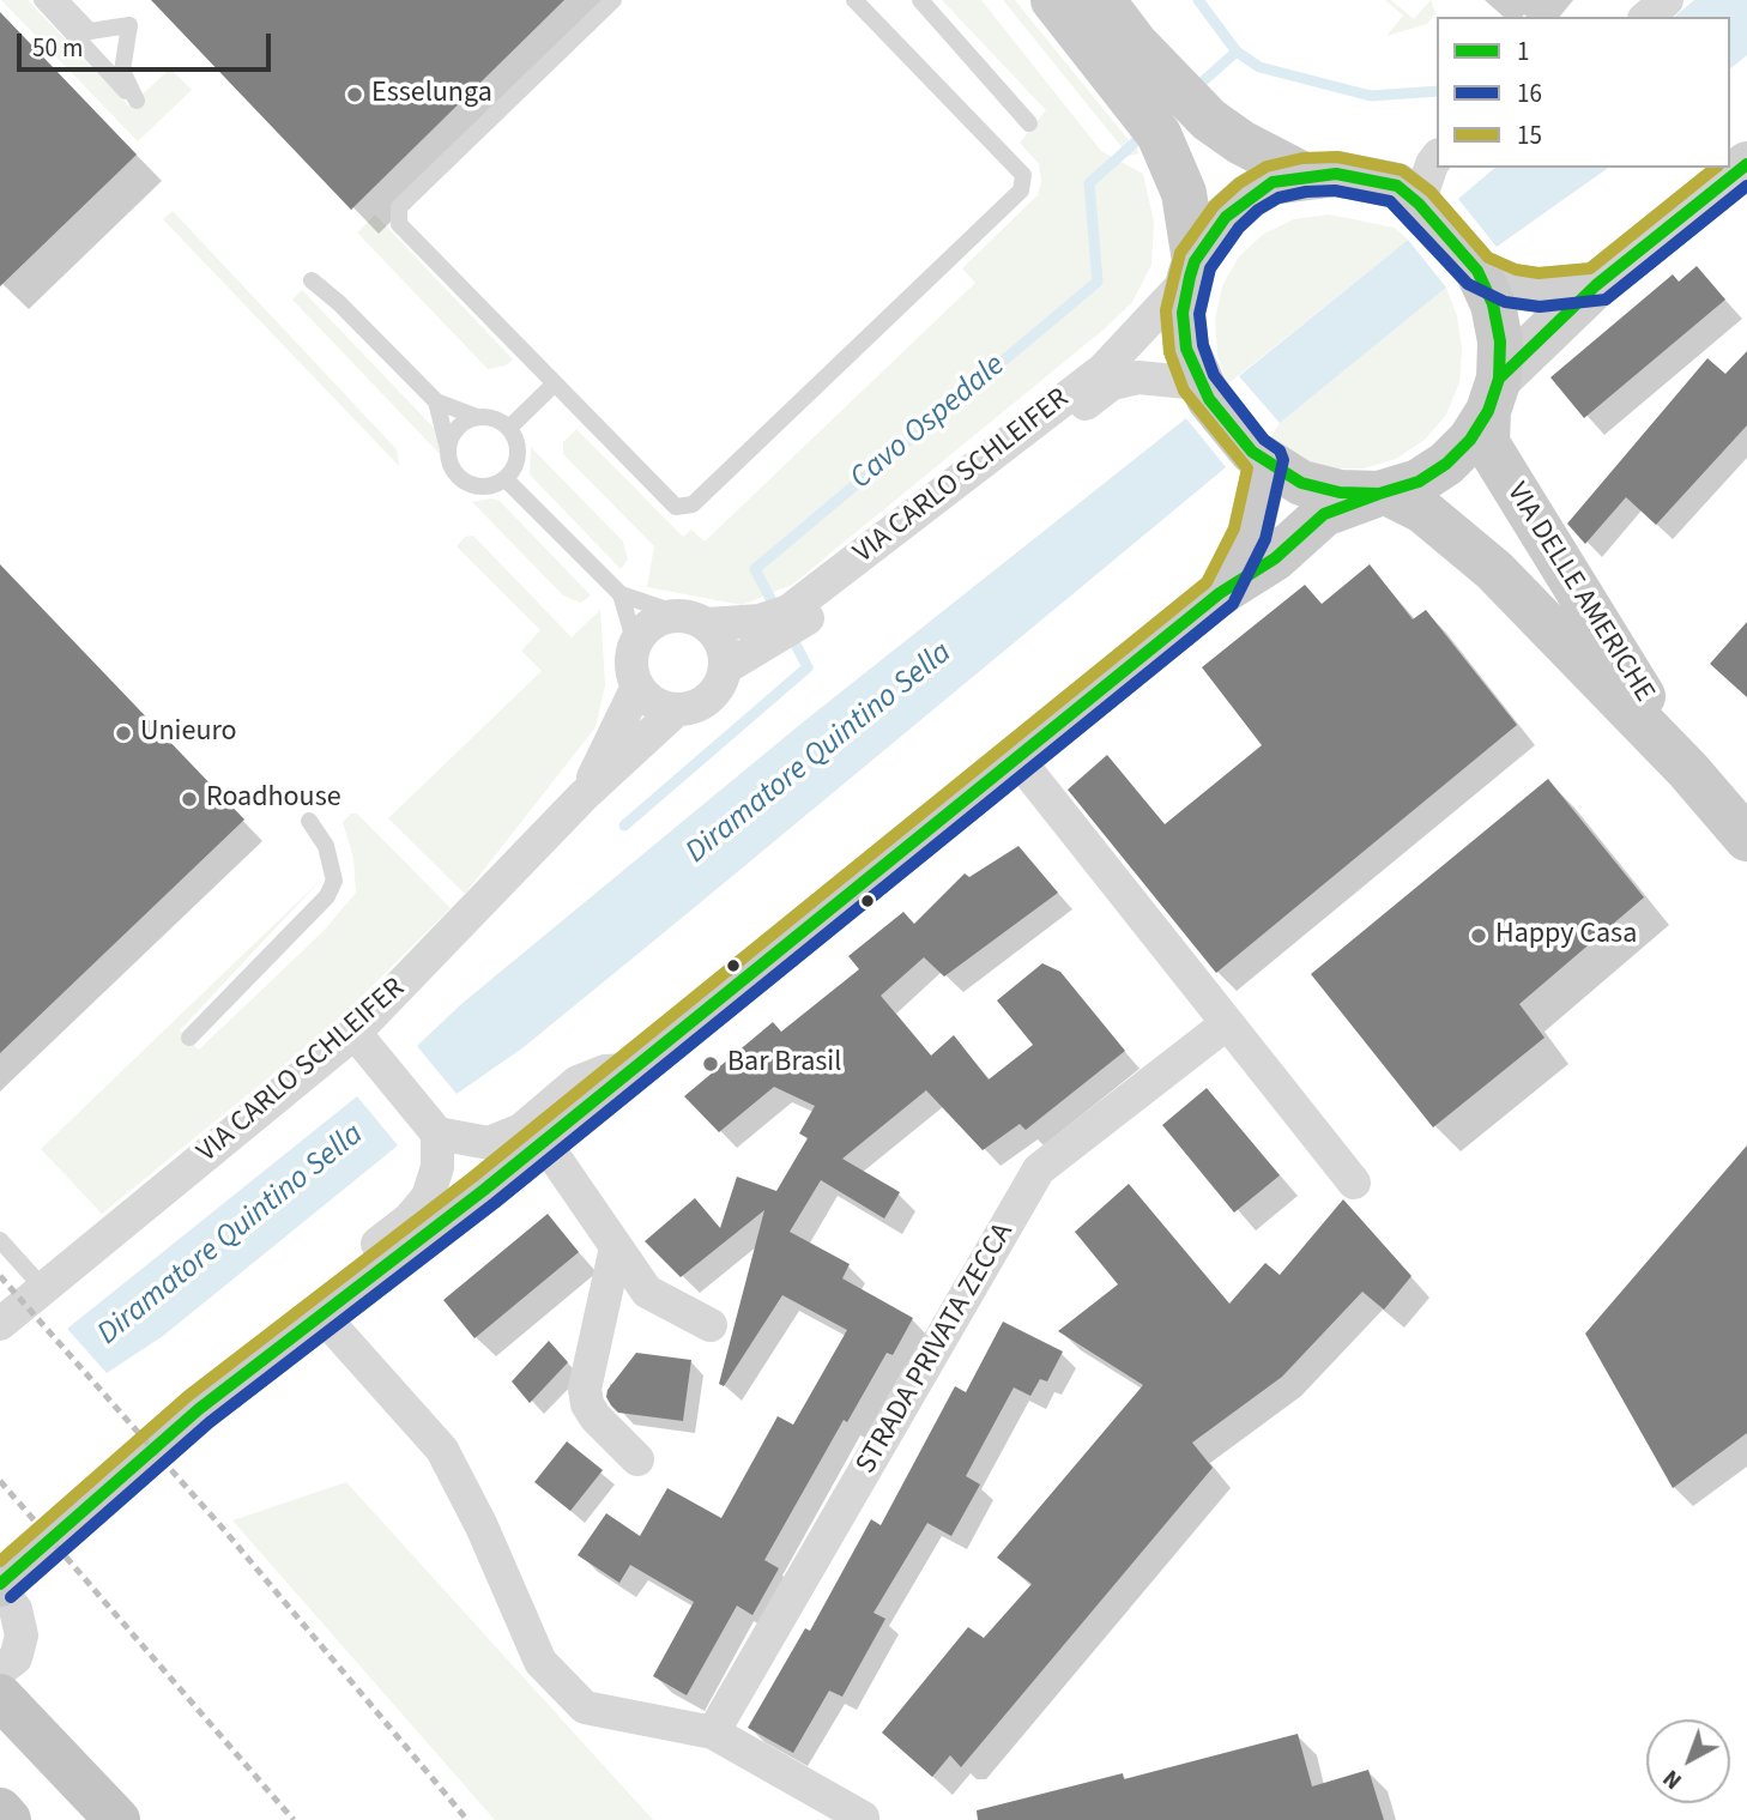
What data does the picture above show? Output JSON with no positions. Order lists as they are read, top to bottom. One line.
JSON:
{"streets":{"main road":["VIA DELLE AMERICHE"],"street":["VIA CARLO SCHLEIFER","STRADA PRIVATA ZECCA"]},"water":["Cavo Ospedale","Diramatore Quintino Sella"],"places":["Esselunga","Unieuro","Roadhouse","Happy Casa","Bar Brasil"],"lines":["transit line 15","transit line 1","transit line 16"],"legend":["1","16","15"],"scale_bar":"50 m","north":"bottom left"}
